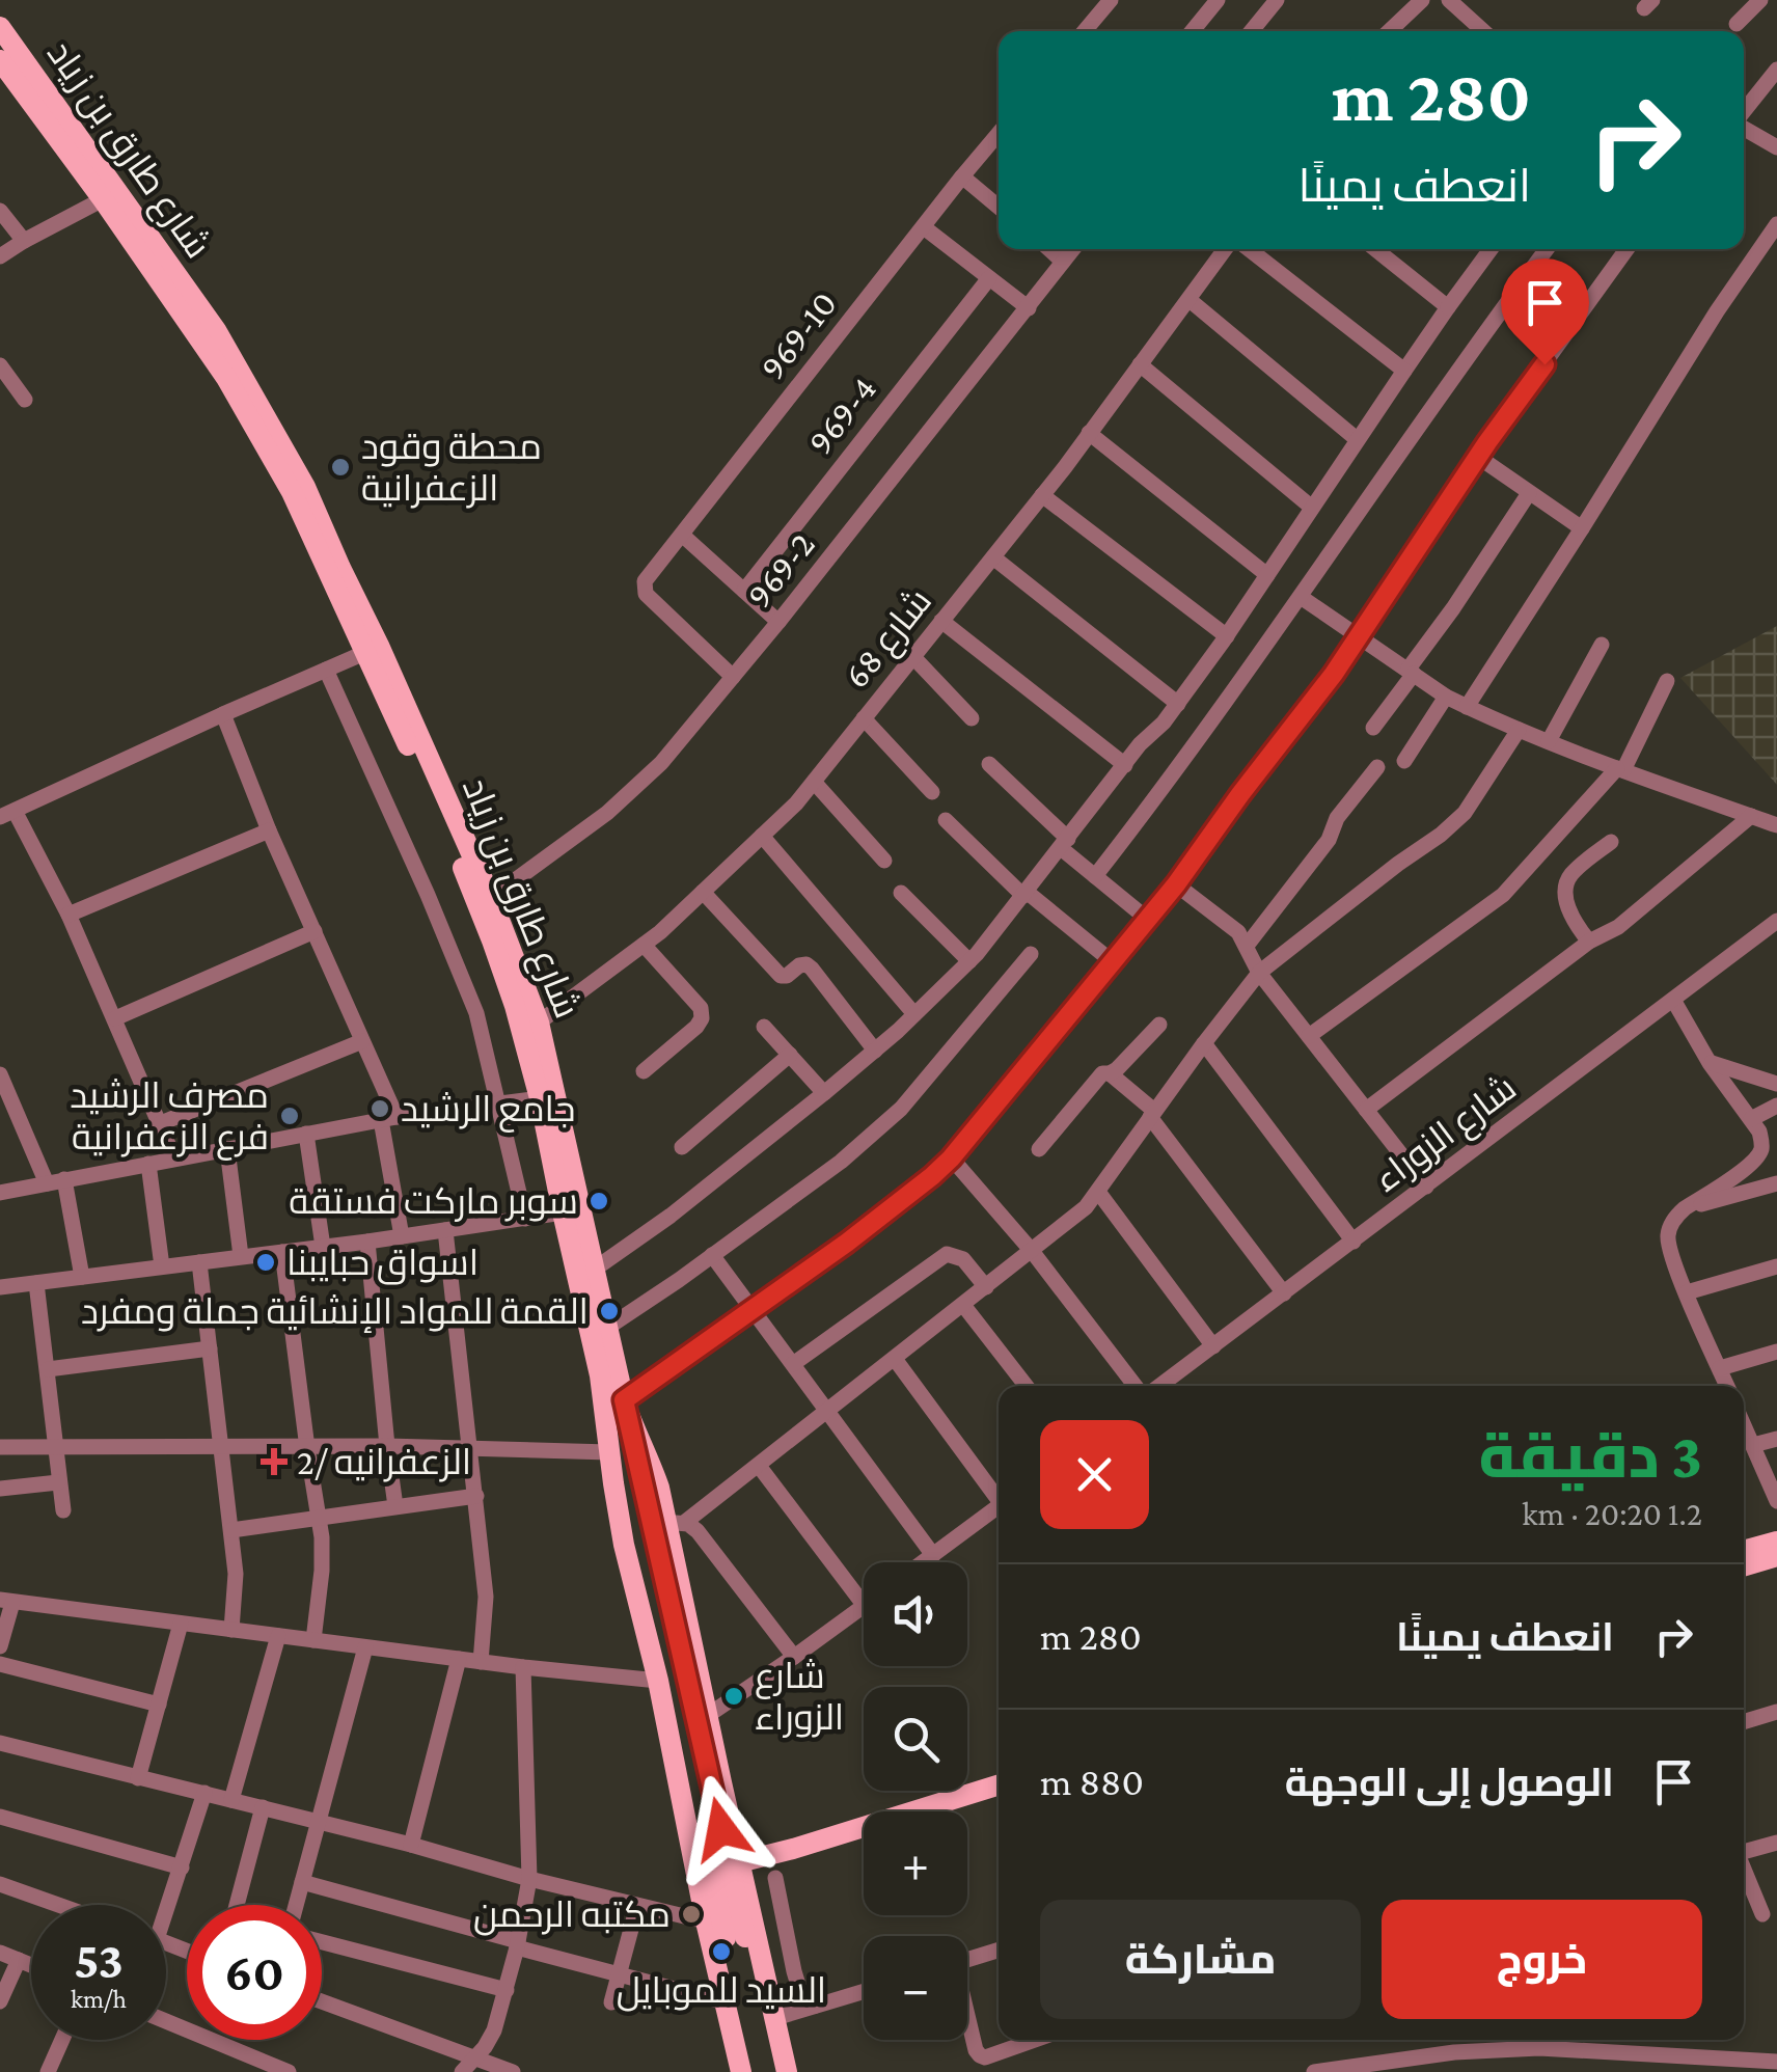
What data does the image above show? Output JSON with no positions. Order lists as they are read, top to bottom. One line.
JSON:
{"streets":{"main road":["شارع طارق بن زياد"],"street":["969-10","969-4","969-2","شارع 68","شارع الزوراء"]},"crossings":[["شارع طارق بن زياد","969-2"],["شارع طارق بن زياد","شارع 68"],["969-10","969-2"]],"places":{"other":["محطة وقود الزعفرانية","جامع الرشيد","مصرف الرشيد فرع الزعفرانية","سوبر ماركت فستقة","اسواق حبايبنا","القمة للمواد الإنشائية جملة ومفرد","شارع الزوراء","مكتبه الرحمن","السيد للموبايل"],"health":["الزعفرانيه /2"]},"page":{"turn":["280 m","انعطف يمينًا"],"heading":["3 دقيقة","1.2 km · 20:20"],"map_buttons":["+","−"],"list":[{"name":"انعطف يمينًا","value":"280 m"},{"name":"الوصول إلى الوجهة","value":"880 m"}],"buttons":["خروج","مشاركة"],"speed":"53 km/h","limit":"60"}}
